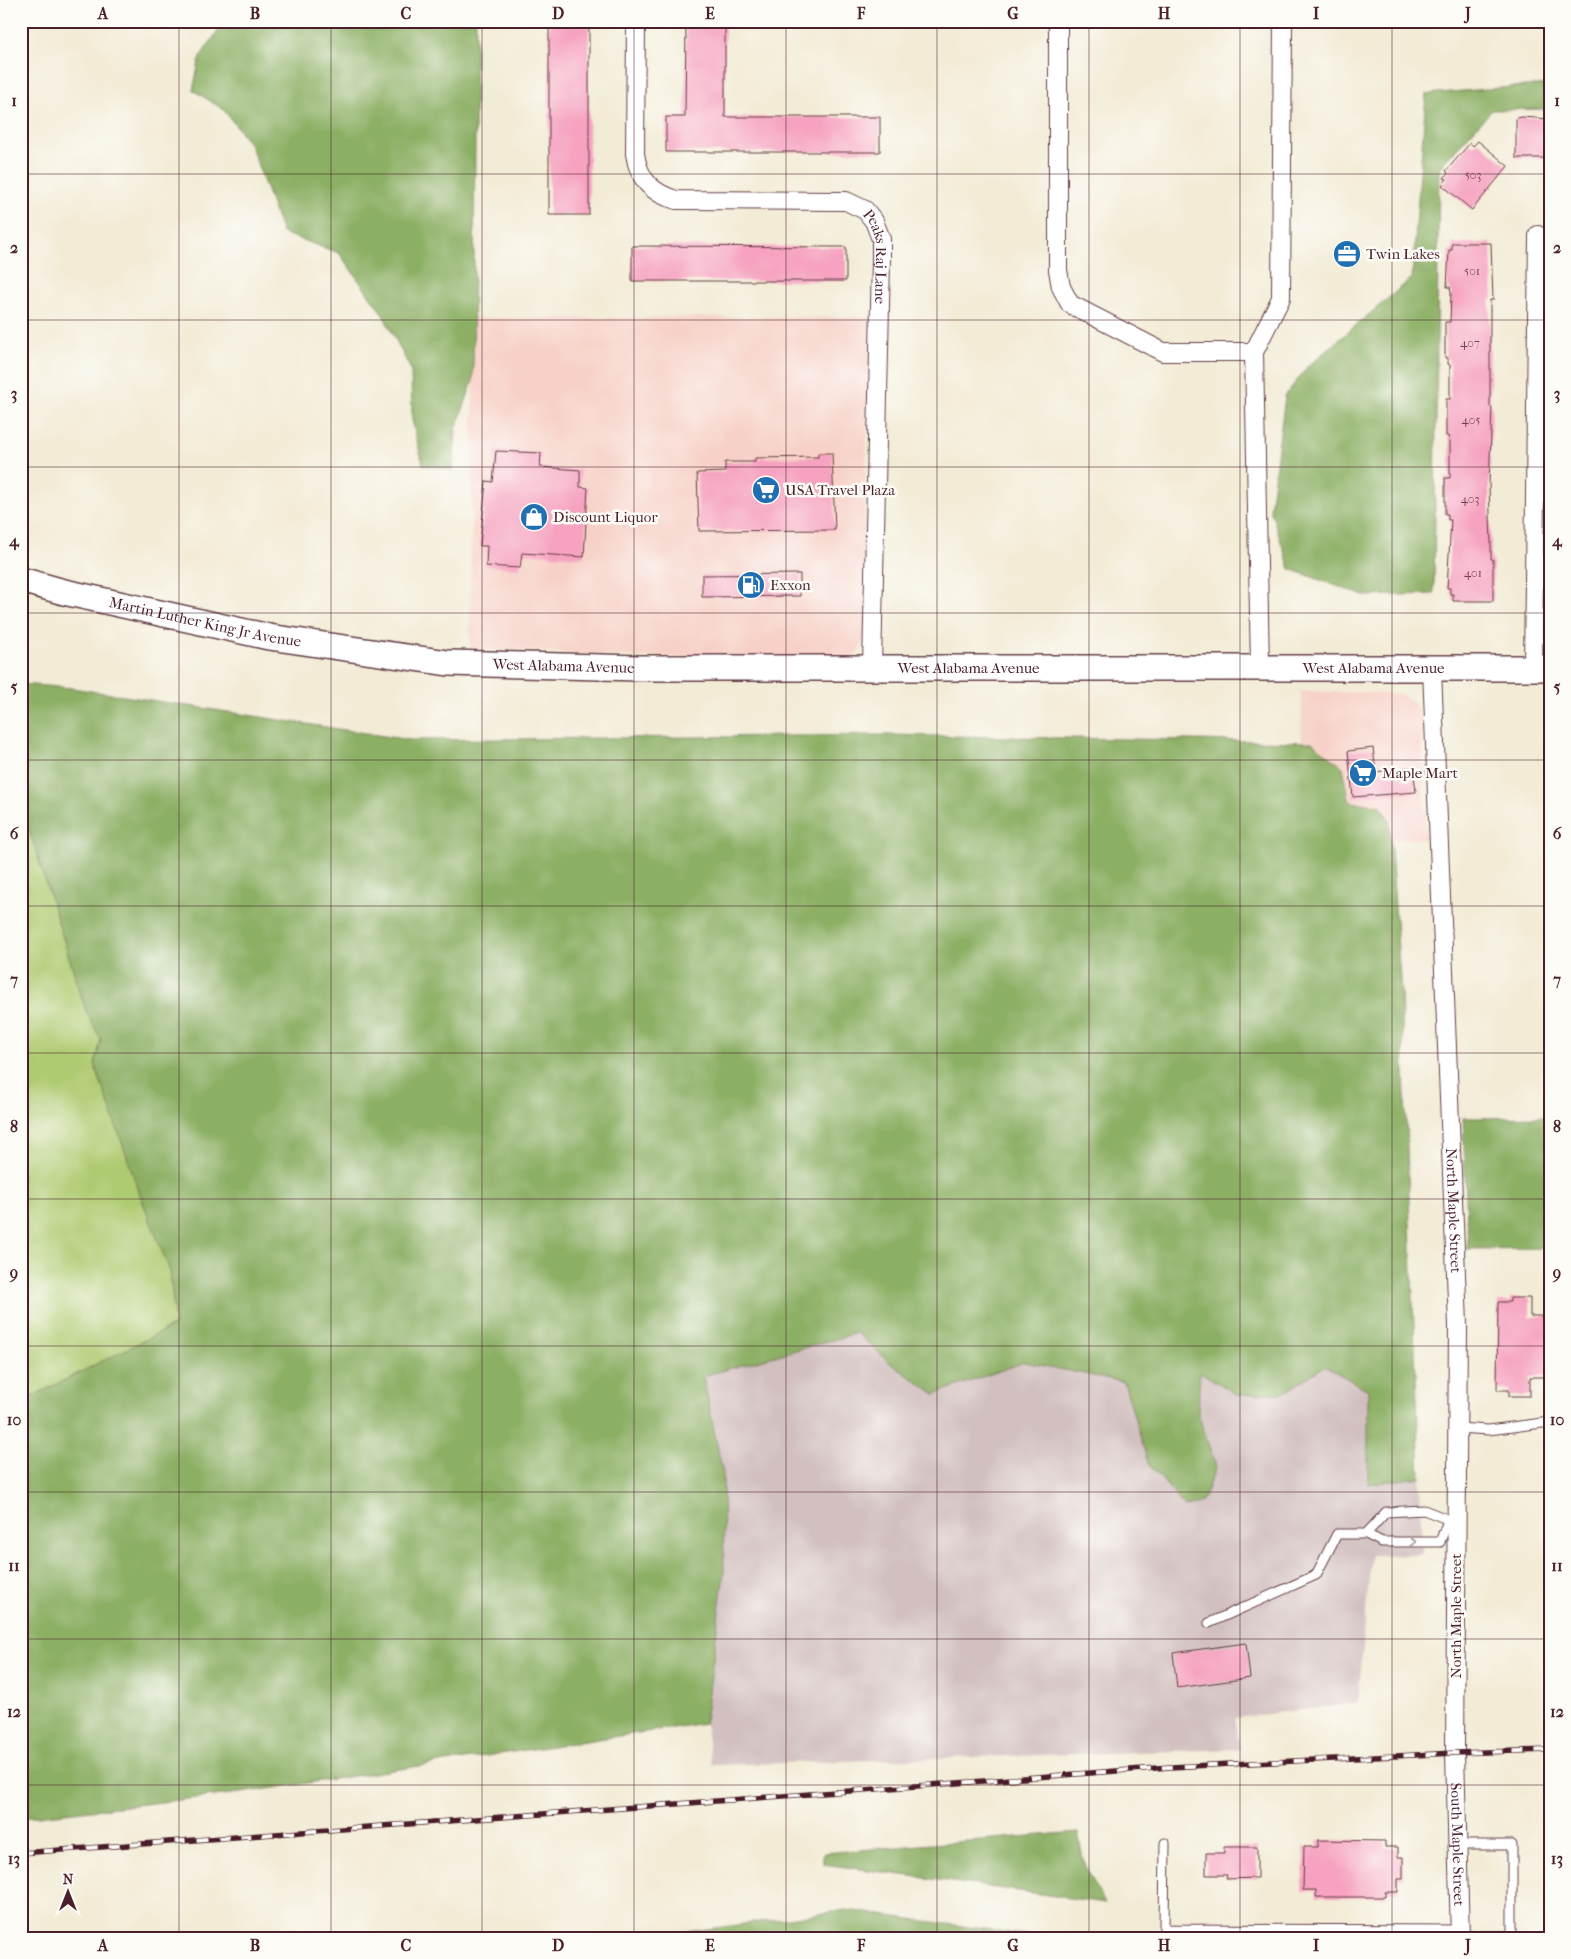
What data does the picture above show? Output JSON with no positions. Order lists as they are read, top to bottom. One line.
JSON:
{"streets":{"main road":["Martin Luther King Jr Avenue","West Alabama Avenue"],"street":["Peaks Raj Lane","North Maple Street","South Maple Street"]},"crossings":[["Peaks Raj Lane","West Alabama Avenue"],["Martin Luther King Jr Avenue","West Alabama Avenue"],["West Alabama Avenue","North Maple Street"],["North Maple Street","South Maple Street"]],"places":{"office":["Twin Lakes"],"supermarket":["USA Travel Plaza","Maple Mart"],"shop":["Discount Liquor"],"fuel station":["Exxon"]},"house_numbers":["503","501","407","405","403","401"],"north":"top","grid":{"columns":["A","B","C","D","E","F","G","H","I","J"],"rows":["1","2","3","4","5","6","7","8","9","10","11","12","13"]}}
